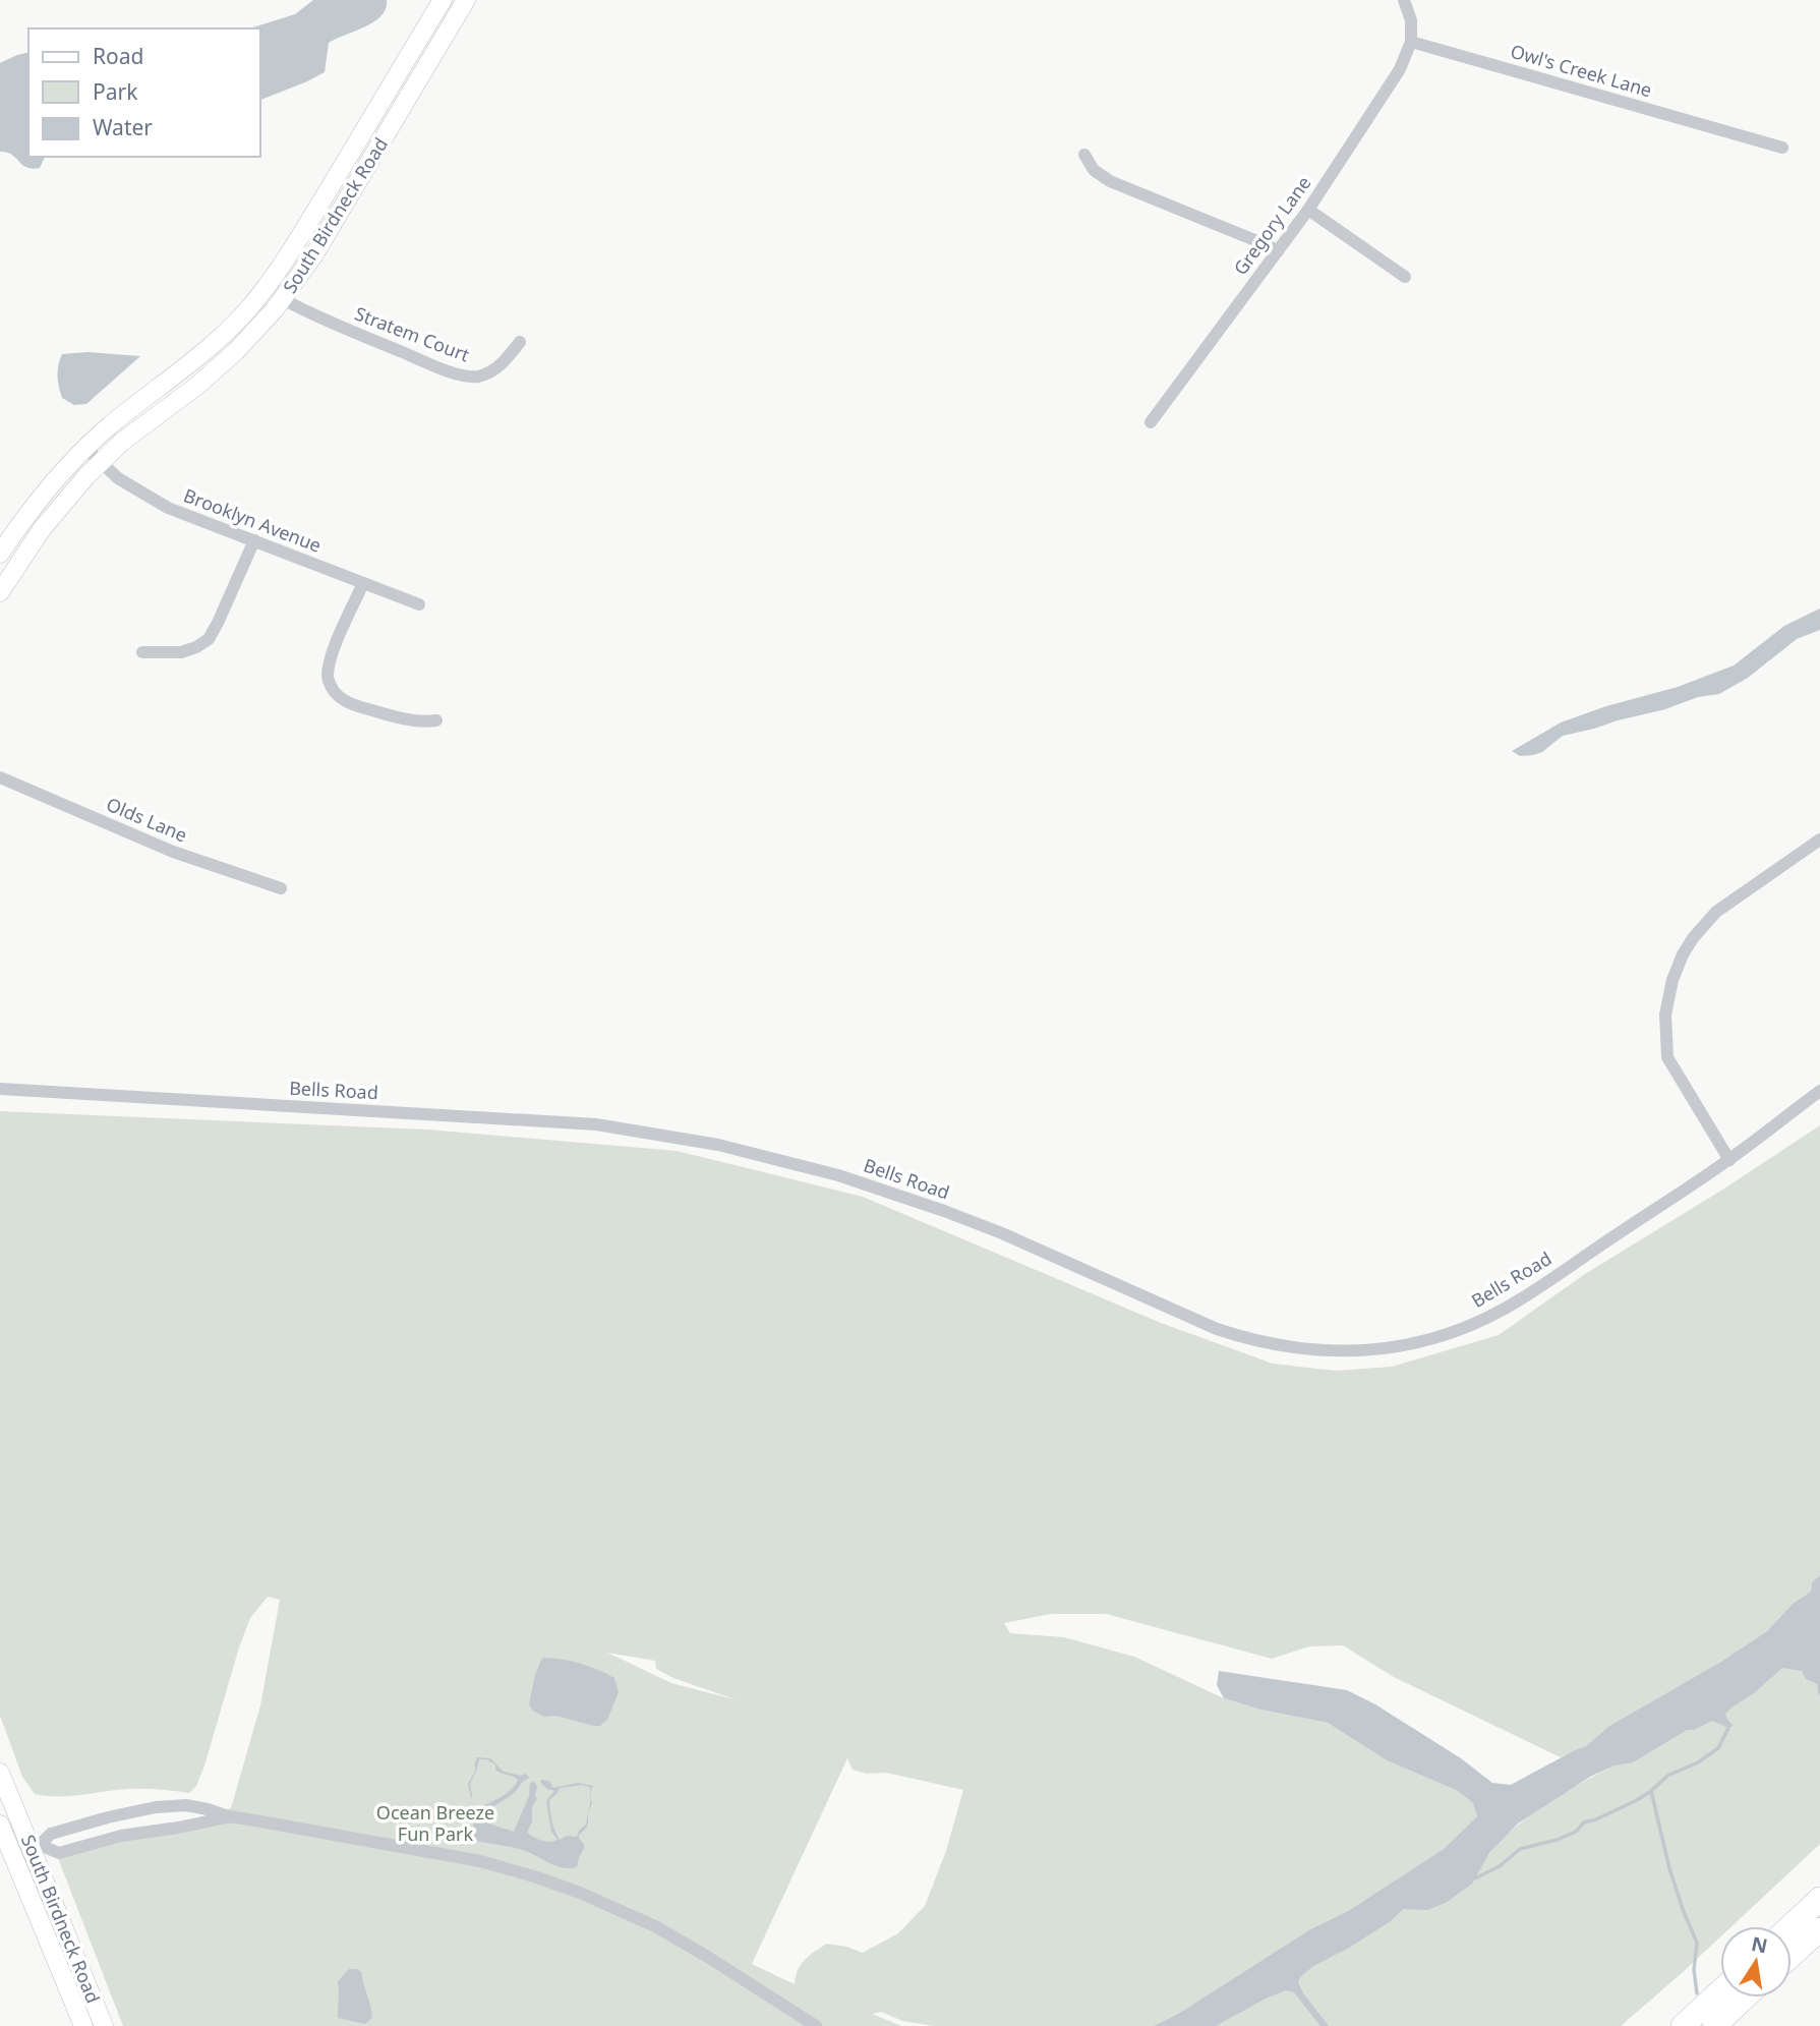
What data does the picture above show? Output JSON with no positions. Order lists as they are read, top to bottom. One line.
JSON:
{"streets":{"main road":["South Birdneck Road"],"street":["Owl's Creek Lane","Gregory Lane","Stratem Court","Brooklyn Avenue","Olds Lane","Bells Road"]},"crossings":[["Owl's Creek Lane","Gregory Lane"],["South Birdneck Road","Stratem Court"],["South Birdneck Road","Brooklyn Avenue"]],"parks":["Ocean Breeze Fun Park"],"legend":["Road","Park","Water"],"north":"top"}
